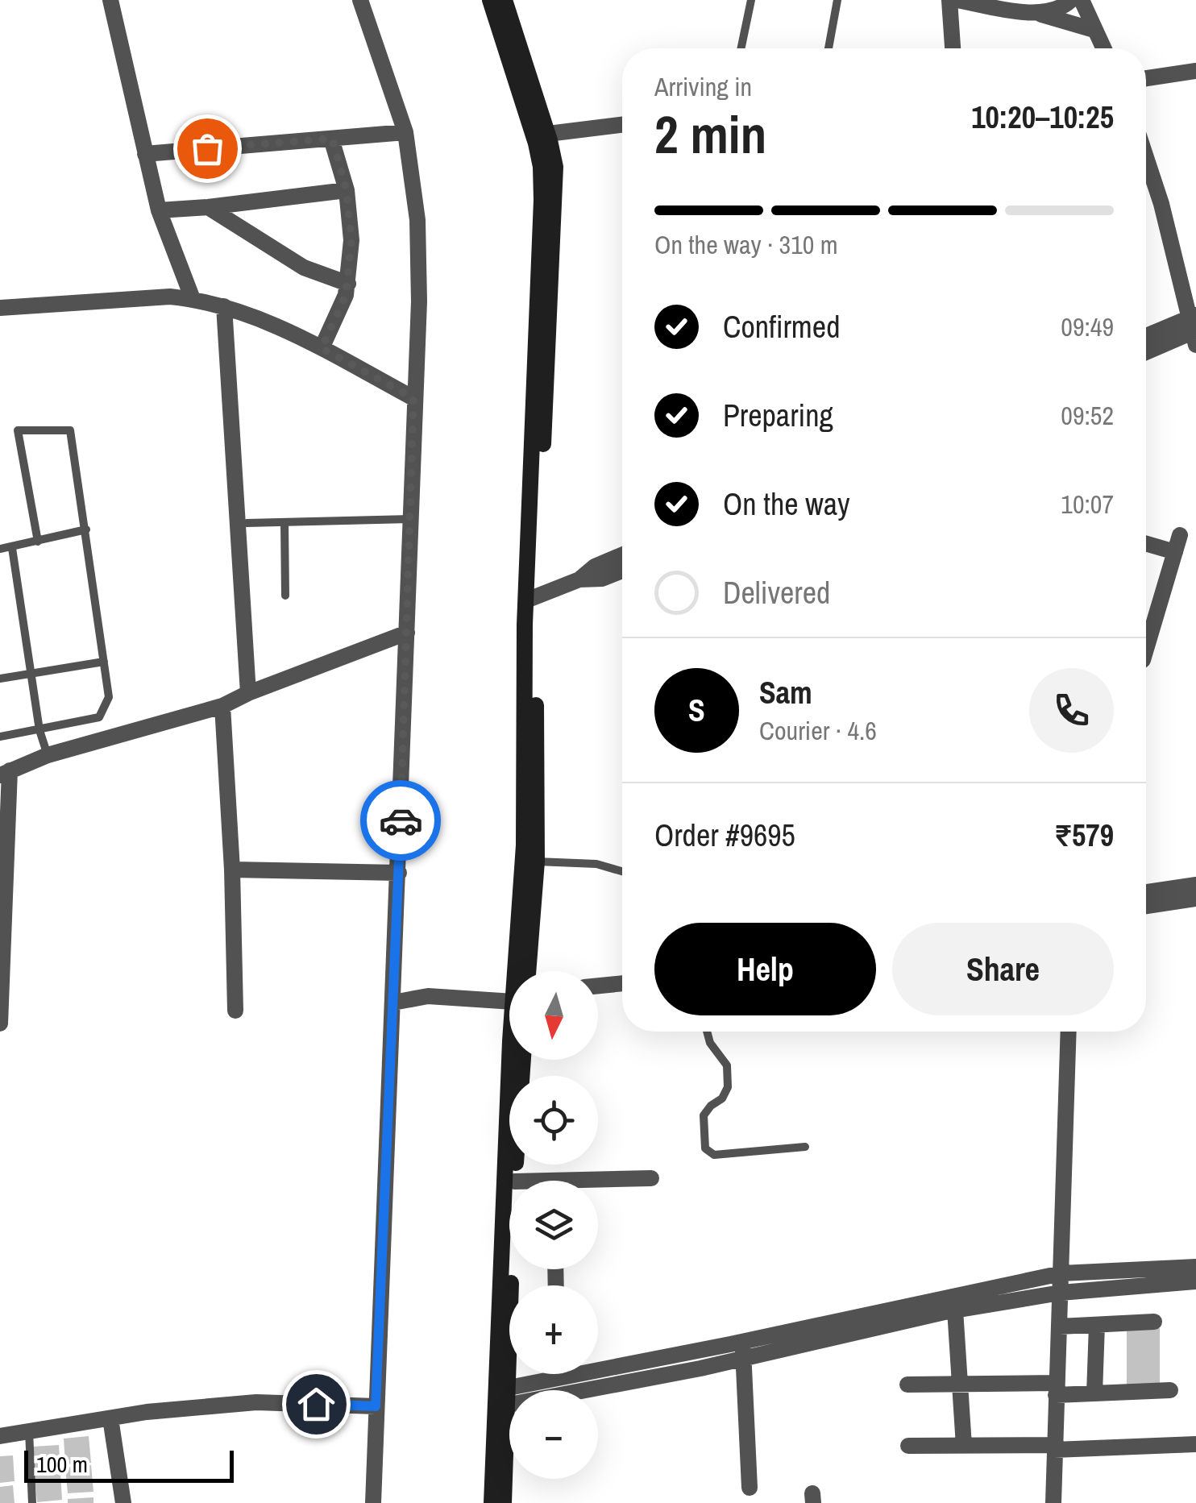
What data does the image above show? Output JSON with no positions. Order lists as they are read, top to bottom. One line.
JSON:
{"scale_bar":"100 m","north":"bottom","page":{"heading":["2 min","Arriving in","10:20–10:25"],"panel":["Sam","Courier · 4.6","Order #9695","₹579"],"bar":"On the way · 310 m","list":[["Confirmed","09:49"],["Preparing","09:52"],["On the way","10:07"],"Delivered"],"round":"S","buttons":["Help","Share"],"map_buttons":["+","−"],"scale":"100 m"}}
